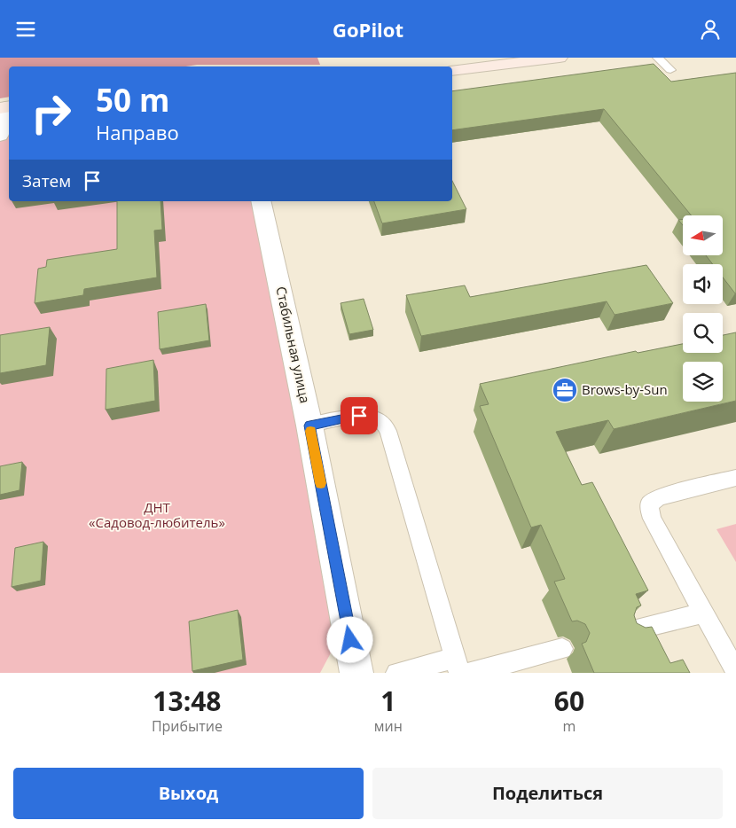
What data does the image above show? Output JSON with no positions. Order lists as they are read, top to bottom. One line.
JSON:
{"streets":{"street":["Стабильная улица"]},"parks":["ДНТ «Садовод-любитель»"],"places":{"office":["Brows-by-Sun"]},"north":"left","page":{"header":"GoPilot","turn":["50 m","Направо"],"then":"Затем","eta":["13:48","Прибытие","1","мин","60","m"],"buttons":["Выход","Поделиться"]}}
